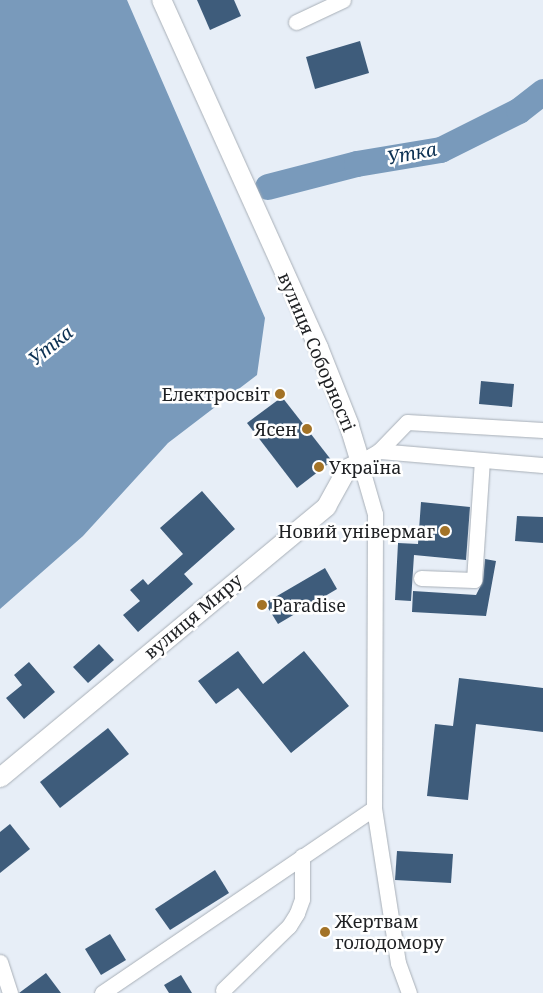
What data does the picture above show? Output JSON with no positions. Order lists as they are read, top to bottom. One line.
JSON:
{"streets":{"main road":["вулиця Соборності","вулиця Миру"]},"crossings":[["вулиця Соборності","вулиця Миру"]],"water":["Утка"],"places":["Електросвіт","Ясен","Україна","Новий універмаг","Paradise","Жертвам голодомору"]}
